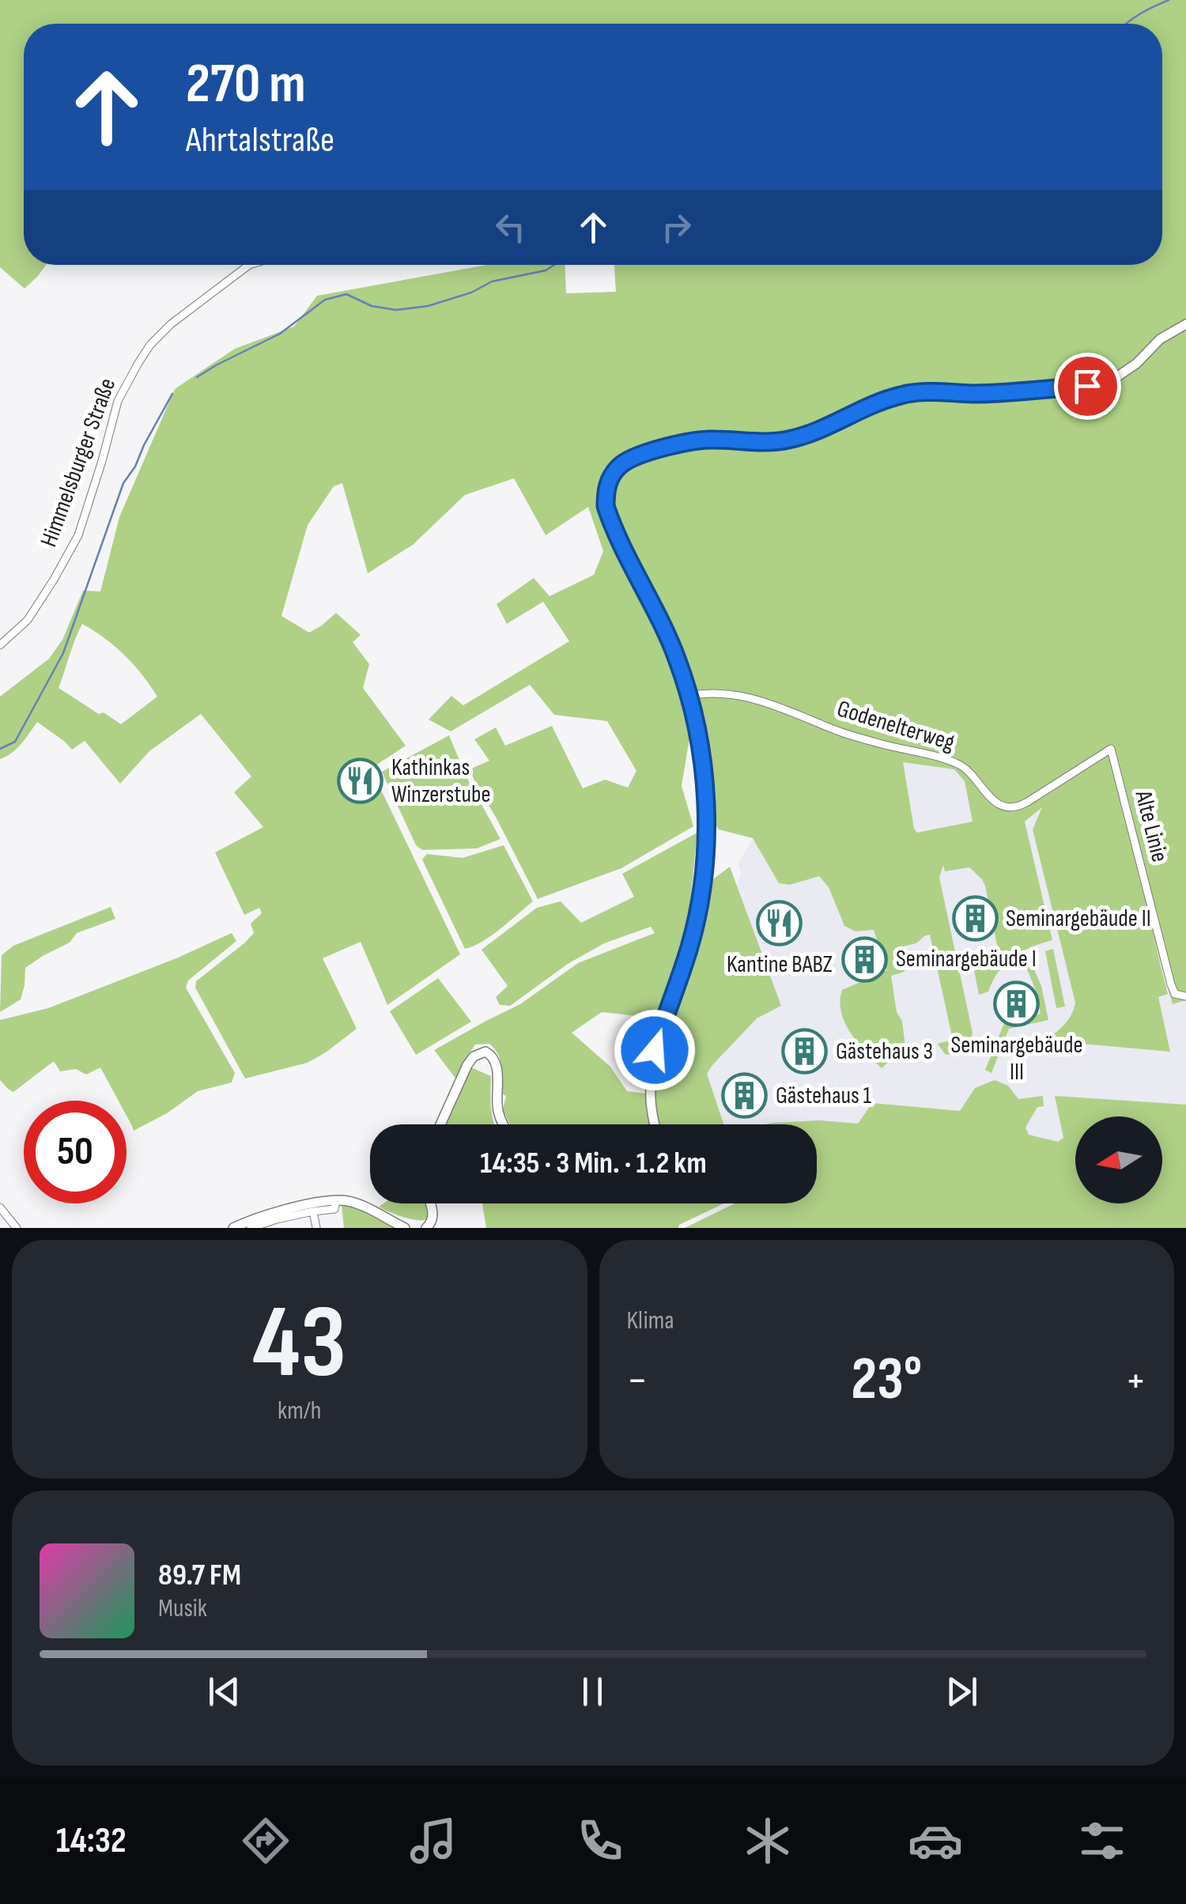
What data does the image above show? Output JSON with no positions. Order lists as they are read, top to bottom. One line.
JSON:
{"streets":{"street":["Himmelsburger Straße","Godenelterweg","Alte Linie"]},"crossings":[["Godenelterweg","Alte Linie"]],"places":{"restaurant":["Kathinkas Winzerstube","Kantine BABZ"],"building":["Seminargebäude II","Seminargebäude I","Seminargebäude III","Gästehaus 3","Gästehaus 1"]},"north":"left","page":{"turn":["270 m","Ahrtalstraße"],"limit":"50","trip":"14:35 · 3 Min. · 1.2 km","tile":[["43","km/h"],"Klima"],"heat":["−","23°","+"],"song":["89.7 FM","Musik"],"tabs":"14:32"}}
